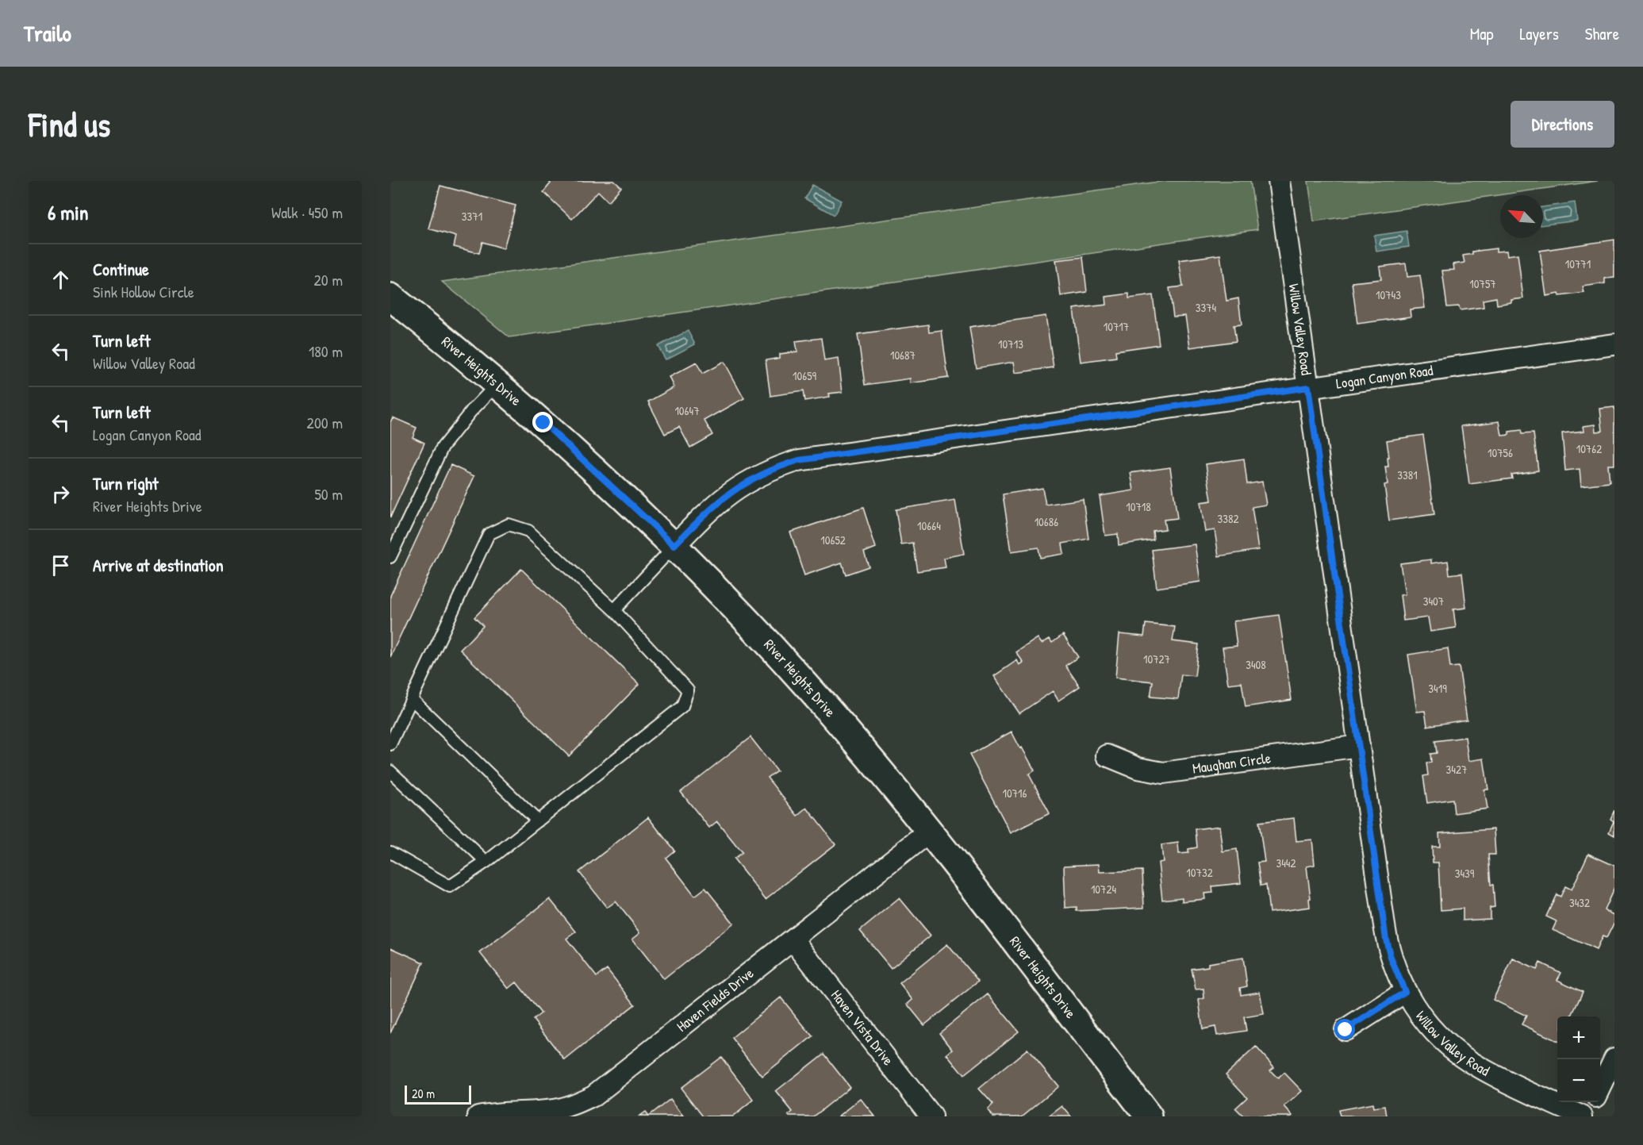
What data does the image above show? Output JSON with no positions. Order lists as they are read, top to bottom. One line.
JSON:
{"streets":{"street":["Willow Valley Road","River Heights Drive","Logan Canyon Road","Maughan Circle","Haven Fields Drive","Haven Vista Drive"]},"crossings":[["Willow Valley Road","Logan Canyon Road"],["Willow Valley Road","Maughan Circle"],["River Heights Drive","Logan Canyon Road"],["River Heights Drive","Haven Fields Drive"],["Haven Fields Drive","Haven Vista Drive"]],"house_numbers":["3371","10771","10757","10743","3374","10717","10713","10687","10659","10647","10762","10756","3381","10718","3382","10686","10664","10652","3407","10727","3408","3419","3427","10716","3442","10732","3439","10724","3432"],"scale_bar":"20 m","north":"top left","page":{"header":"Trailo","nav":["Map","Layers","Share"],"buttons":"Directions","title":"Find us","heading":["6 min","Walk · 450 m"],"list":[["Continue","Sink Hollow Circle","20 m"],["Turn left","Willow Valley Road","180 m"],["Turn left","Logan Canyon Road","200 m"],["Turn right","River Heights Drive","50 m"],"Arrive at destination"],"map_buttons":["+","−"],"scale":"20 m"}}
